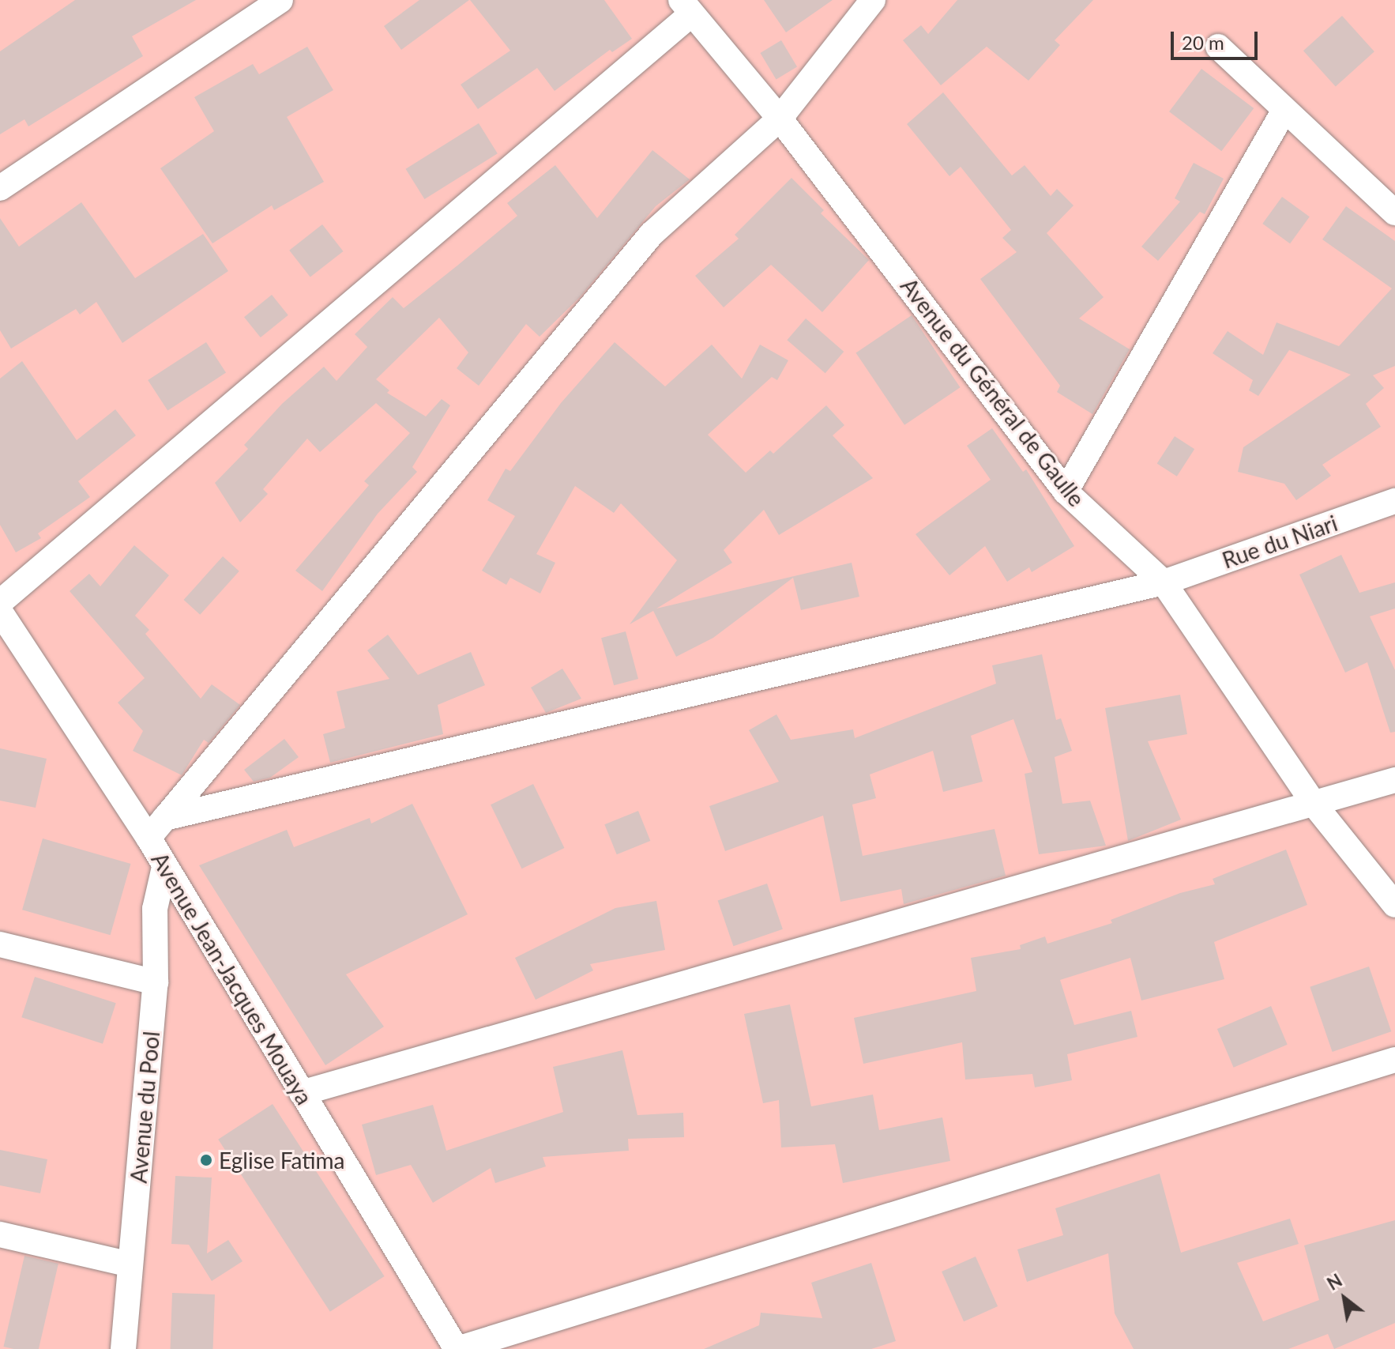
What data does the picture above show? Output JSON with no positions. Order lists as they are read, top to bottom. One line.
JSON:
{"streets":{"street":["Avenue du Général de Gaulle","Rue du Niari","Avenue Jean-Jacques Mouaya","Avenue du Pool"]},"crossings":[["Avenue du Général de Gaulle","Rue du Niari"],["Avenue Jean-Jacques Mouaya","Avenue du Pool"]],"places":["Eglise Fatima"],"scale_bar":"20 m","north":"top left"}
